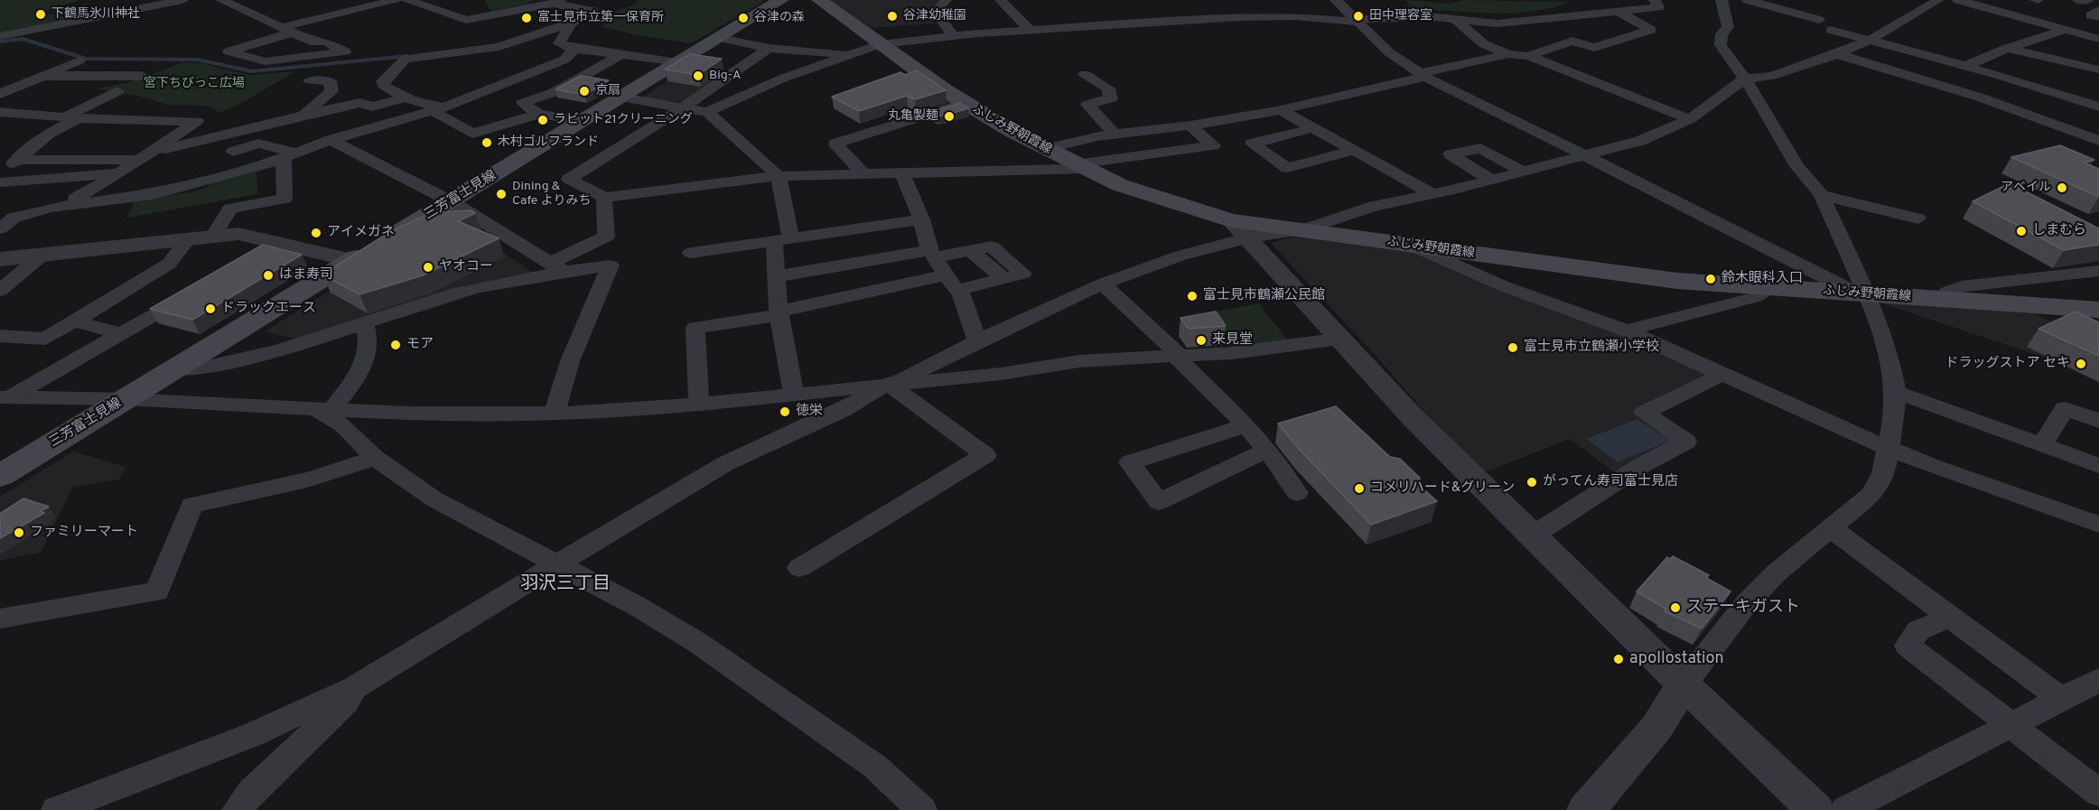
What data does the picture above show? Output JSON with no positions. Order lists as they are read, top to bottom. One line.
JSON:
{"streets":{"main road":["ふじみ野朝霞線","三芳富士見線"]},"districts":["羽沢三丁目"],"parks":["宮下ちびっこ広場"],"places":["下鶴馬氷川神社","谷津幼稚園","田中理容室","富士見市立第一保育所","谷津の森","Big-A","京扇","丸亀製麺","ラビット21クリーニング","木村ゴルフランド","アベイル","Dining & Cafe よりみち","しまむら","アイメガネ","ヤオコー","はま寿司","鈴木眼科入口","富士見市鶴瀬公民館","ドラックエース","来見堂","モア","富士見市立鶴瀬小学校","ドラッグストア セキ","徳栄","がってん寿司富士見店","コメリハード&グリーン","ファミリーマート","ステーキガスト","apollostation"]}
